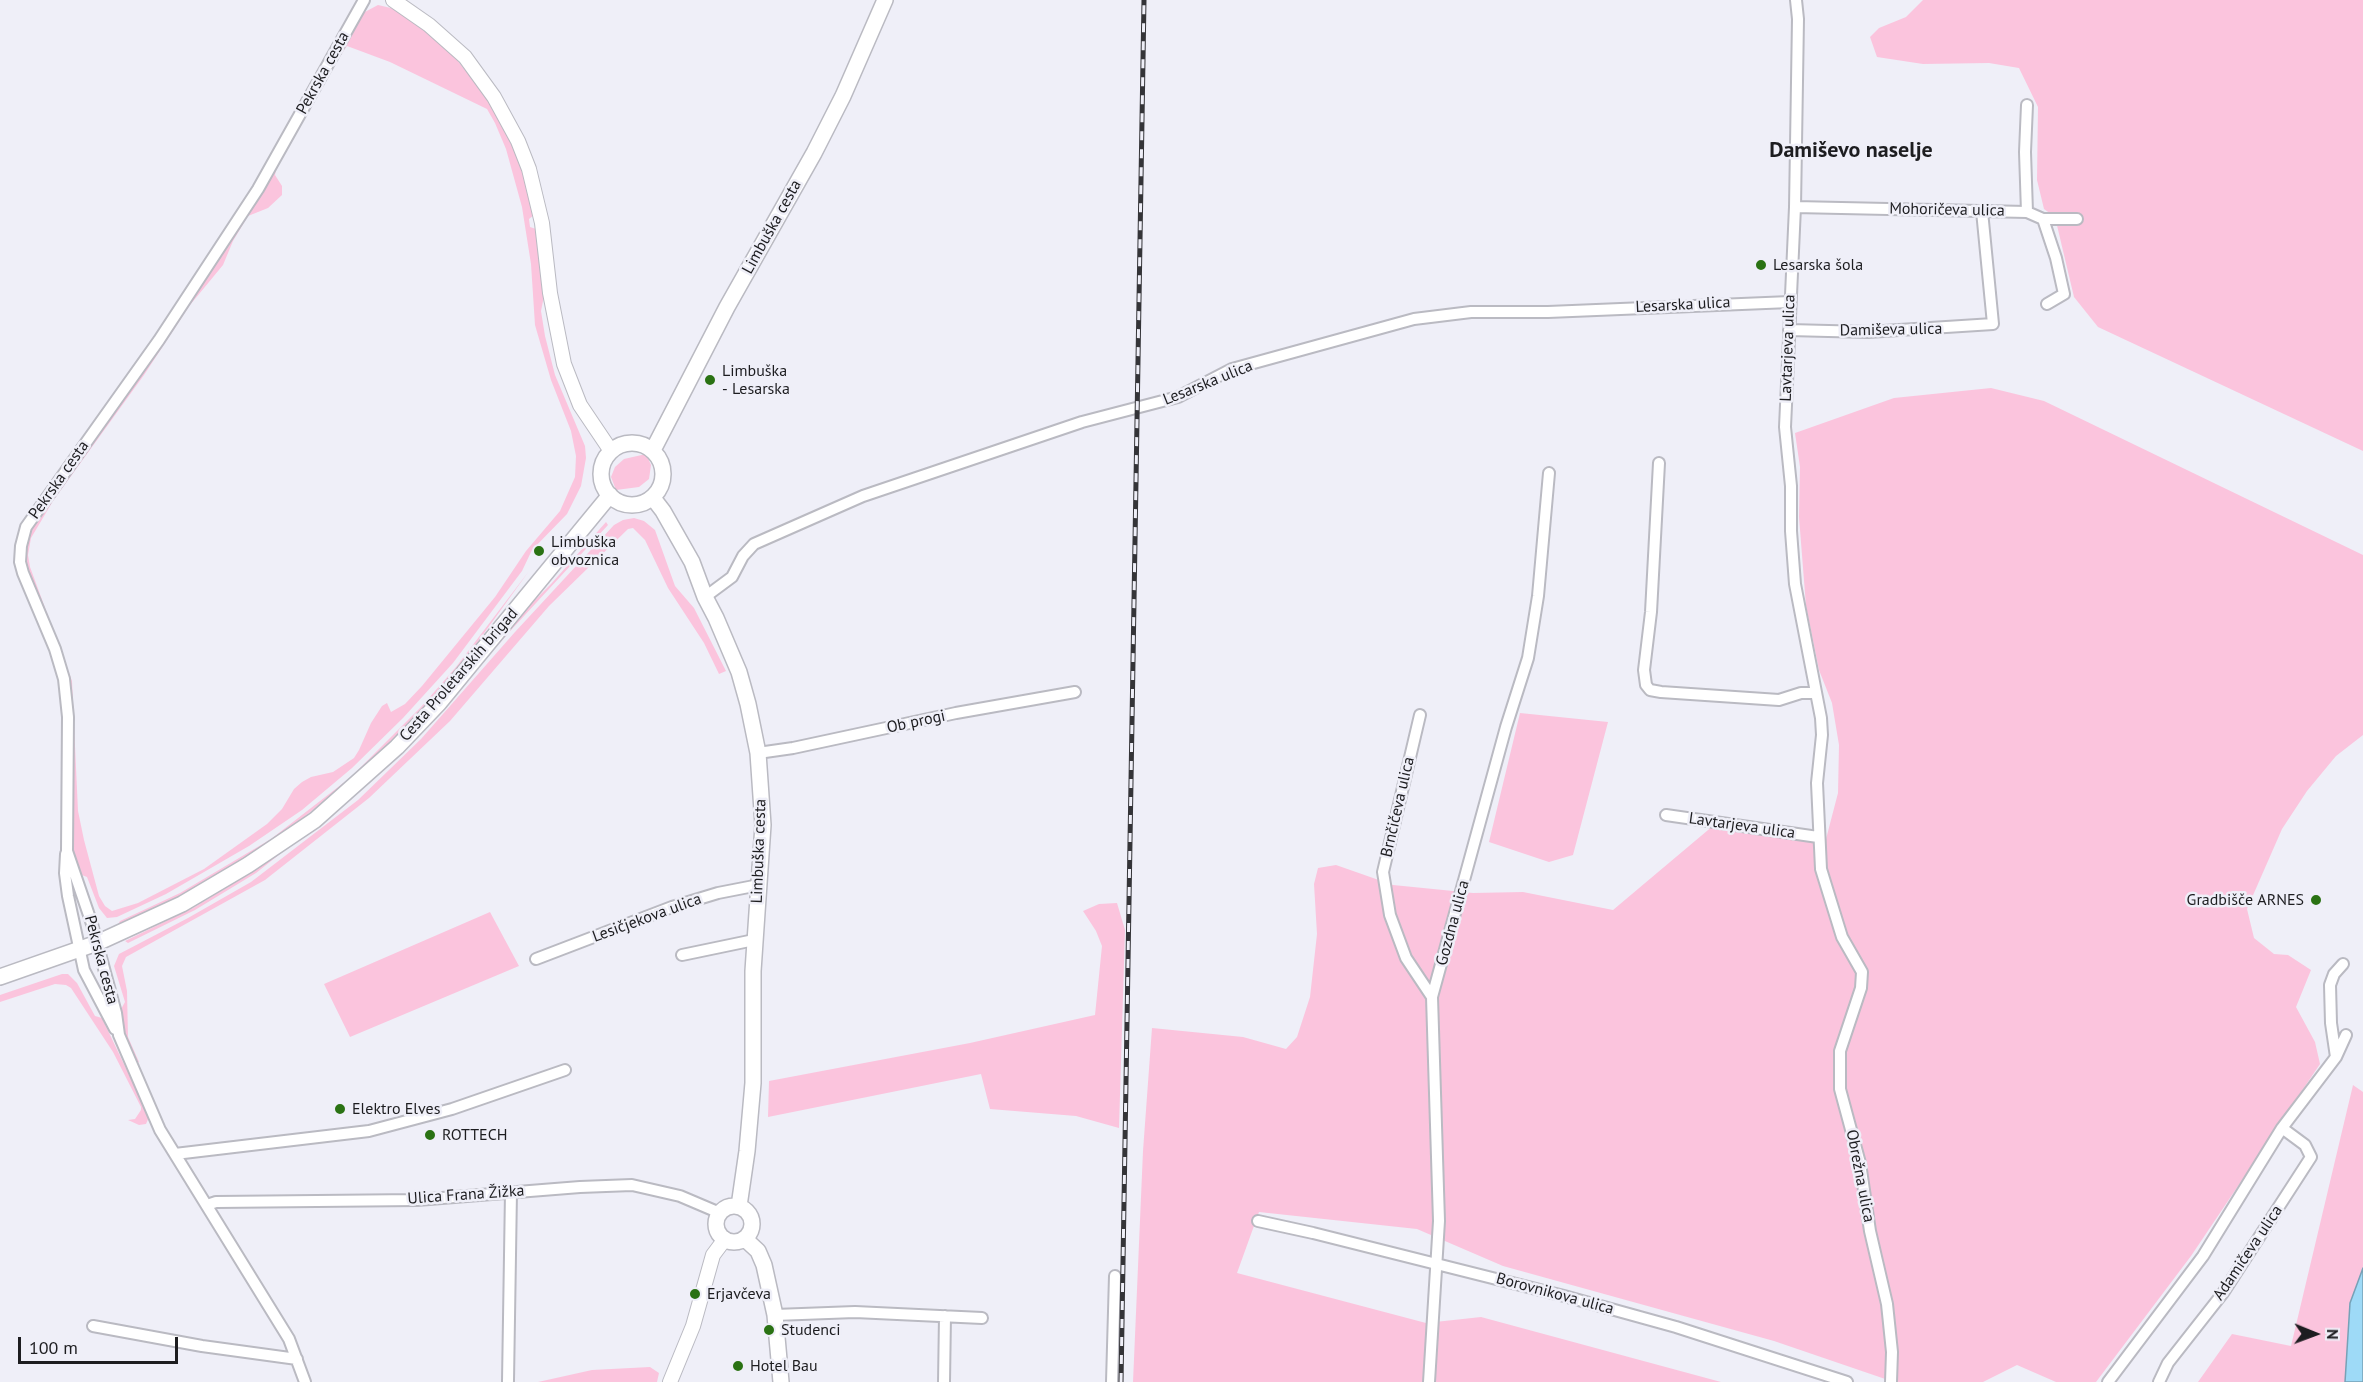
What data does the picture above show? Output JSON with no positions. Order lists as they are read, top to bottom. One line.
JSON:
{"streets":{"main road":["Limbuška cesta","Cesta Proletarskih brigad"],"street":["Pekrska cesta","Mohoričeva ulica","Lesarska ulica","Damiševa ulica","Lavtarjeva ulica","Ob progi","Brnčičeva ulica","Lesičjekova ulica","Gozdna ulica","Obrežna ulica","Ulica Frana Žižka","Adamičeva ulica","Borovnikova ulica"]},"crossings":[["Pekrska cesta","Cesta Proletarskih brigad"],["Pekrska cesta","Ulica Frana Žižka"],["Mohoričeva ulica","Damiševa ulica"],["Mohoričeva ulica","Lavtarjeva ulica"],["Limbuška cesta","Lesarska ulica"],["Limbuška cesta","Cesta Proletarskih brigad"],["Limbuška cesta","Ob progi"],["Limbuška cesta","Lesičjekova ulica"],["Limbuška cesta","Ulica Frana Žižka"],["Lesarska ulica","Lavtarjeva ulica"],["Damiševa ulica","Lavtarjeva ulica"],["Lavtarjeva ulica","Obrežna ulica"],["Brnčičeva ulica","Gozdna ulica"],["Gozdna ulica","Borovnikova ulica"]],"districts":["Damiševo naselje"],"places":["Lesarska šola","Limbuška - Lesarska","Limbuška obvoznica","Gradbišče ARNES","Elektro Elves","ROTTECH","Erjavčeva","Studenci","Hotel Bau"],"scale_bar":"100 m","north":"right"}
